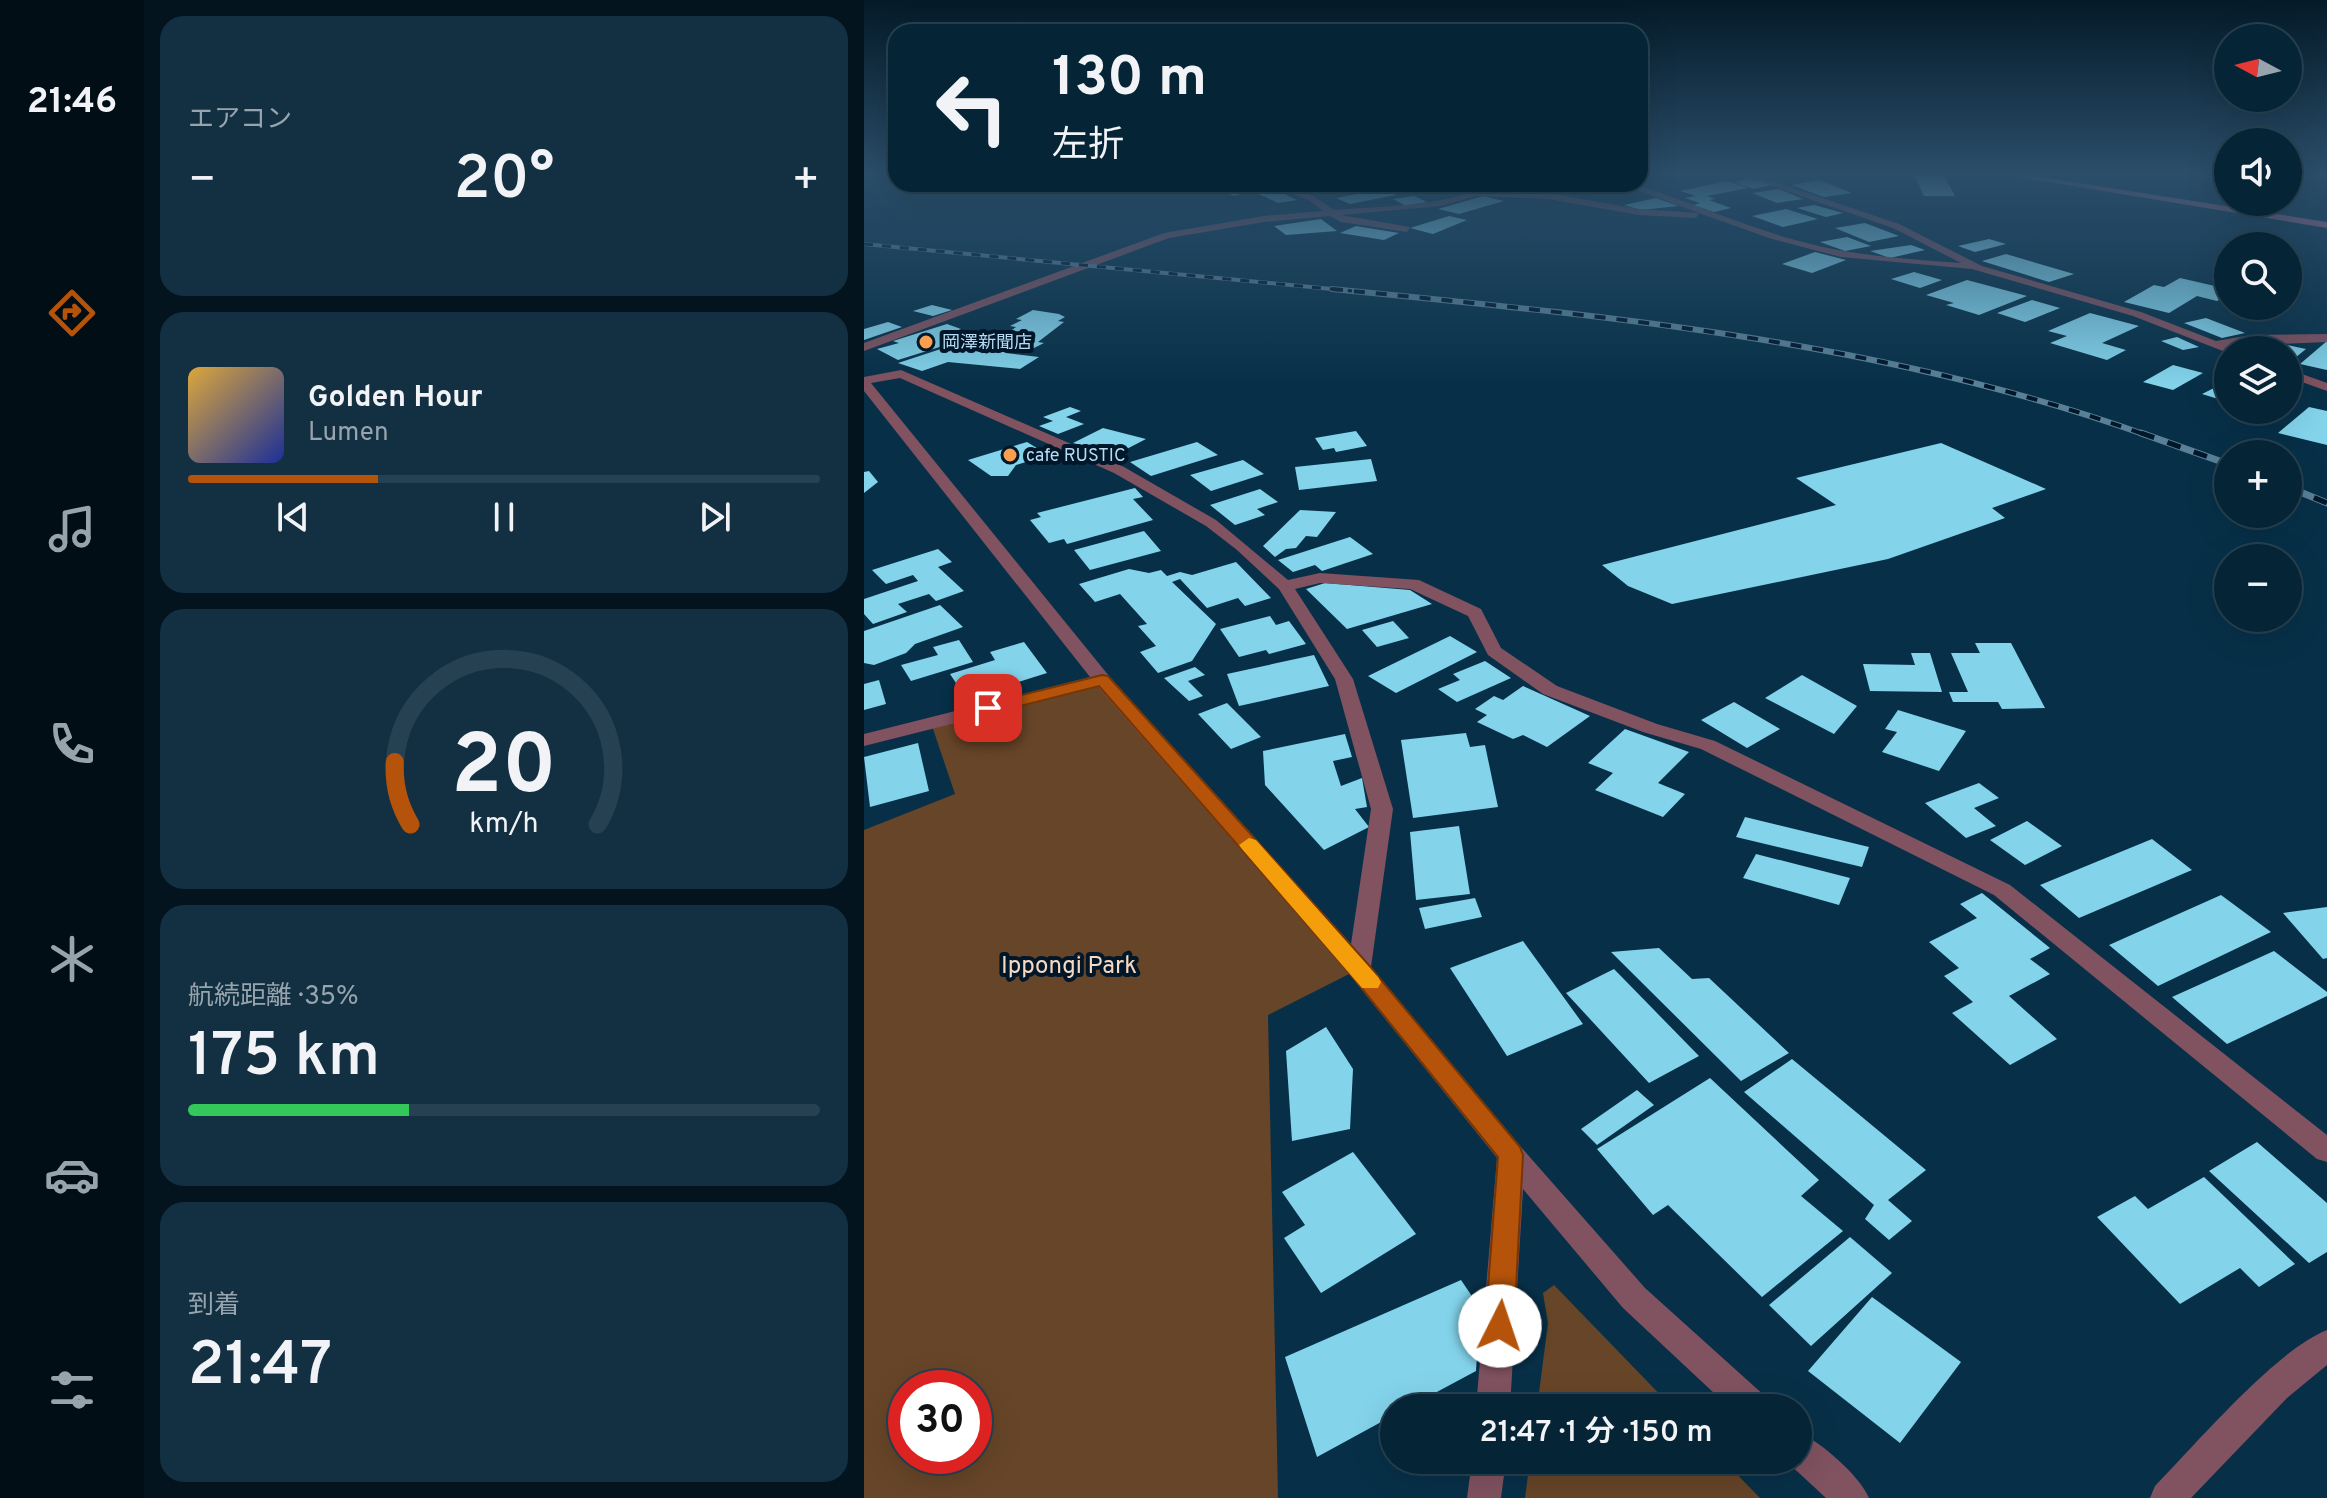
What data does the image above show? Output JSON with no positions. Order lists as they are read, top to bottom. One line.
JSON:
{"parks":["Ippongi Park"],"places":["岡澤新聞店","cafe RUSTIC"],"north":"left","page":{"tabs":"21:46","tile":["エアコン",["航続距離 · 35%","175 km"],["到着","21:47"]],"map_buttons":["+","−"],"turn":["130 m","左折"],"heat":["−","20°","+"],"song":["Golden Hour","Lumen"],"limit":"30","trip":"21:47 · 1 分 · 150 m","gauge":["20","km/h"]}}
